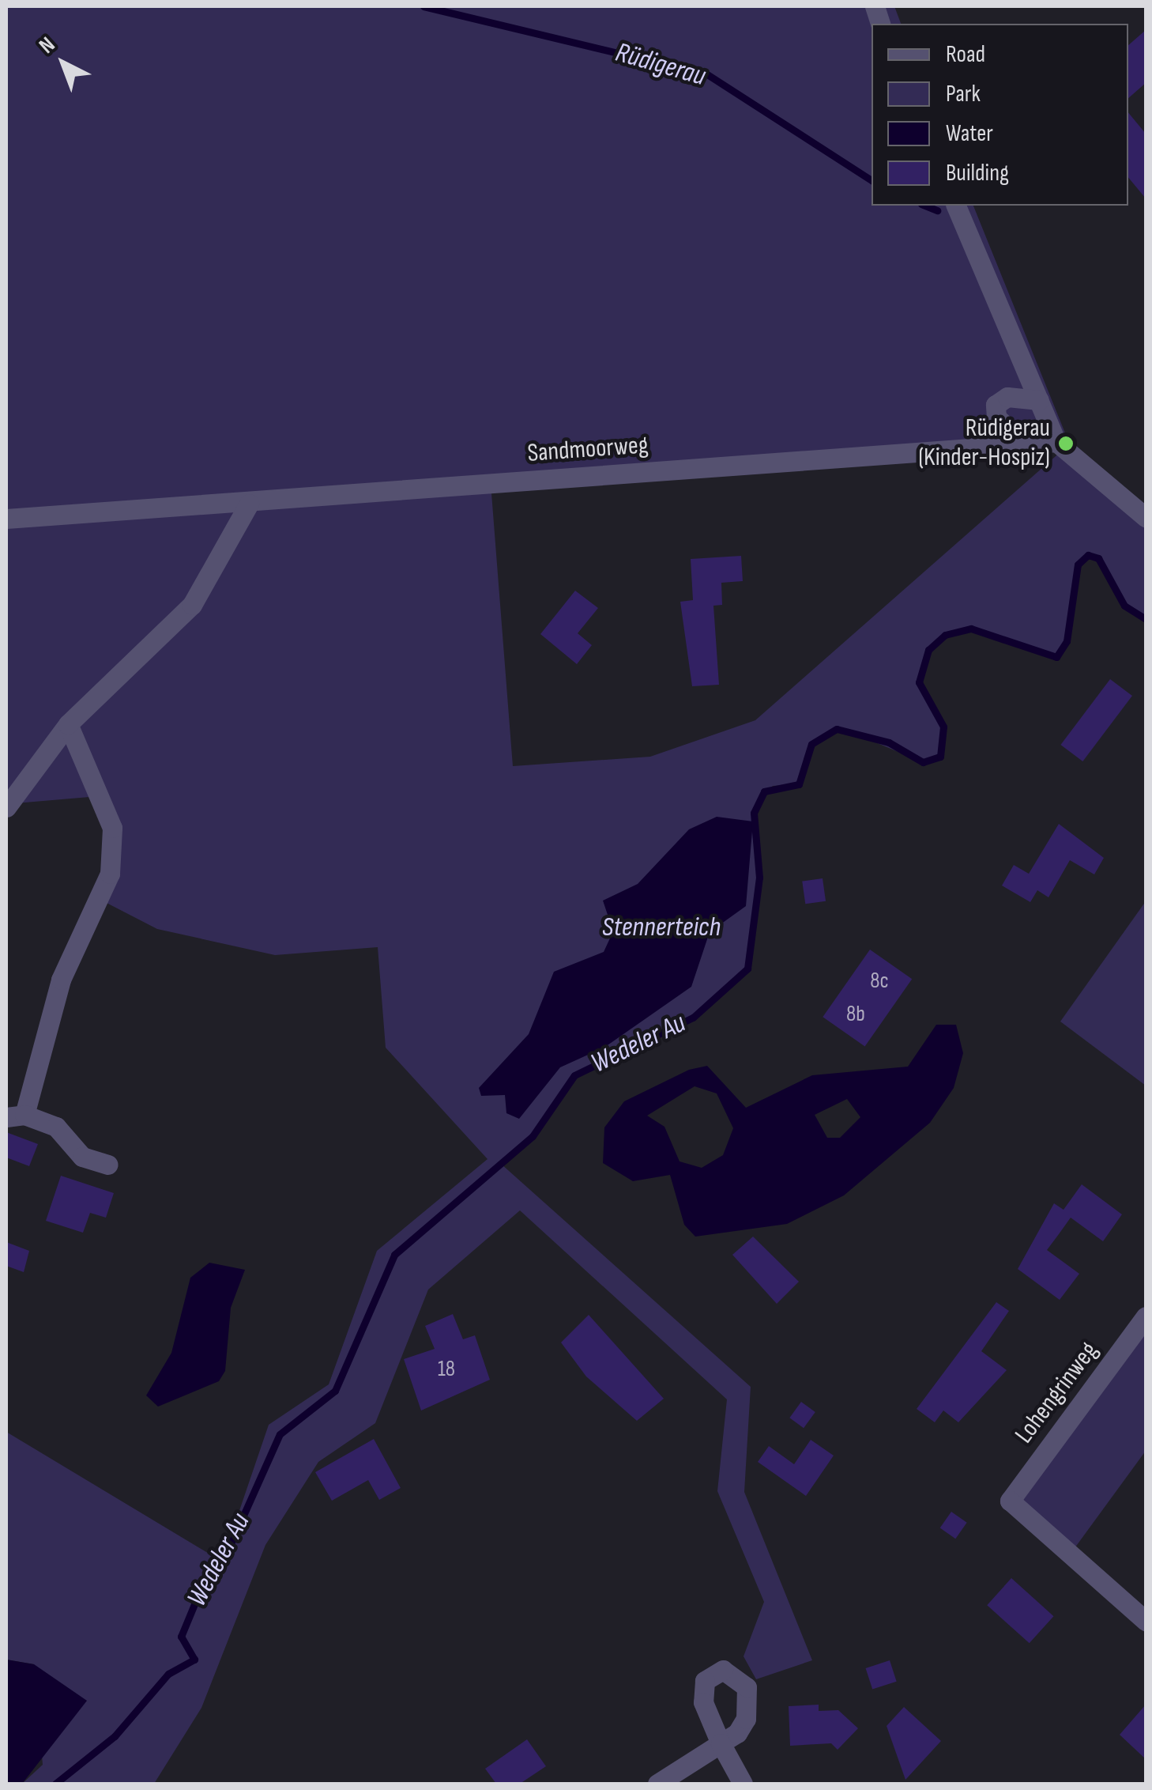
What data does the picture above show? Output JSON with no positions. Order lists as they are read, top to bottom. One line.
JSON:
{"streets":{"street":["Sandmoorweg","Lohengrinweg"]},"water":["Rüdigerau","Stennerteich","Wedeler Au"],"places":["Rüdigerau (Kinder-Hospiz)"],"house_numbers":["8c","8b","18"],"legend":["Road","Park","Water","Building"],"north":"top left"}
